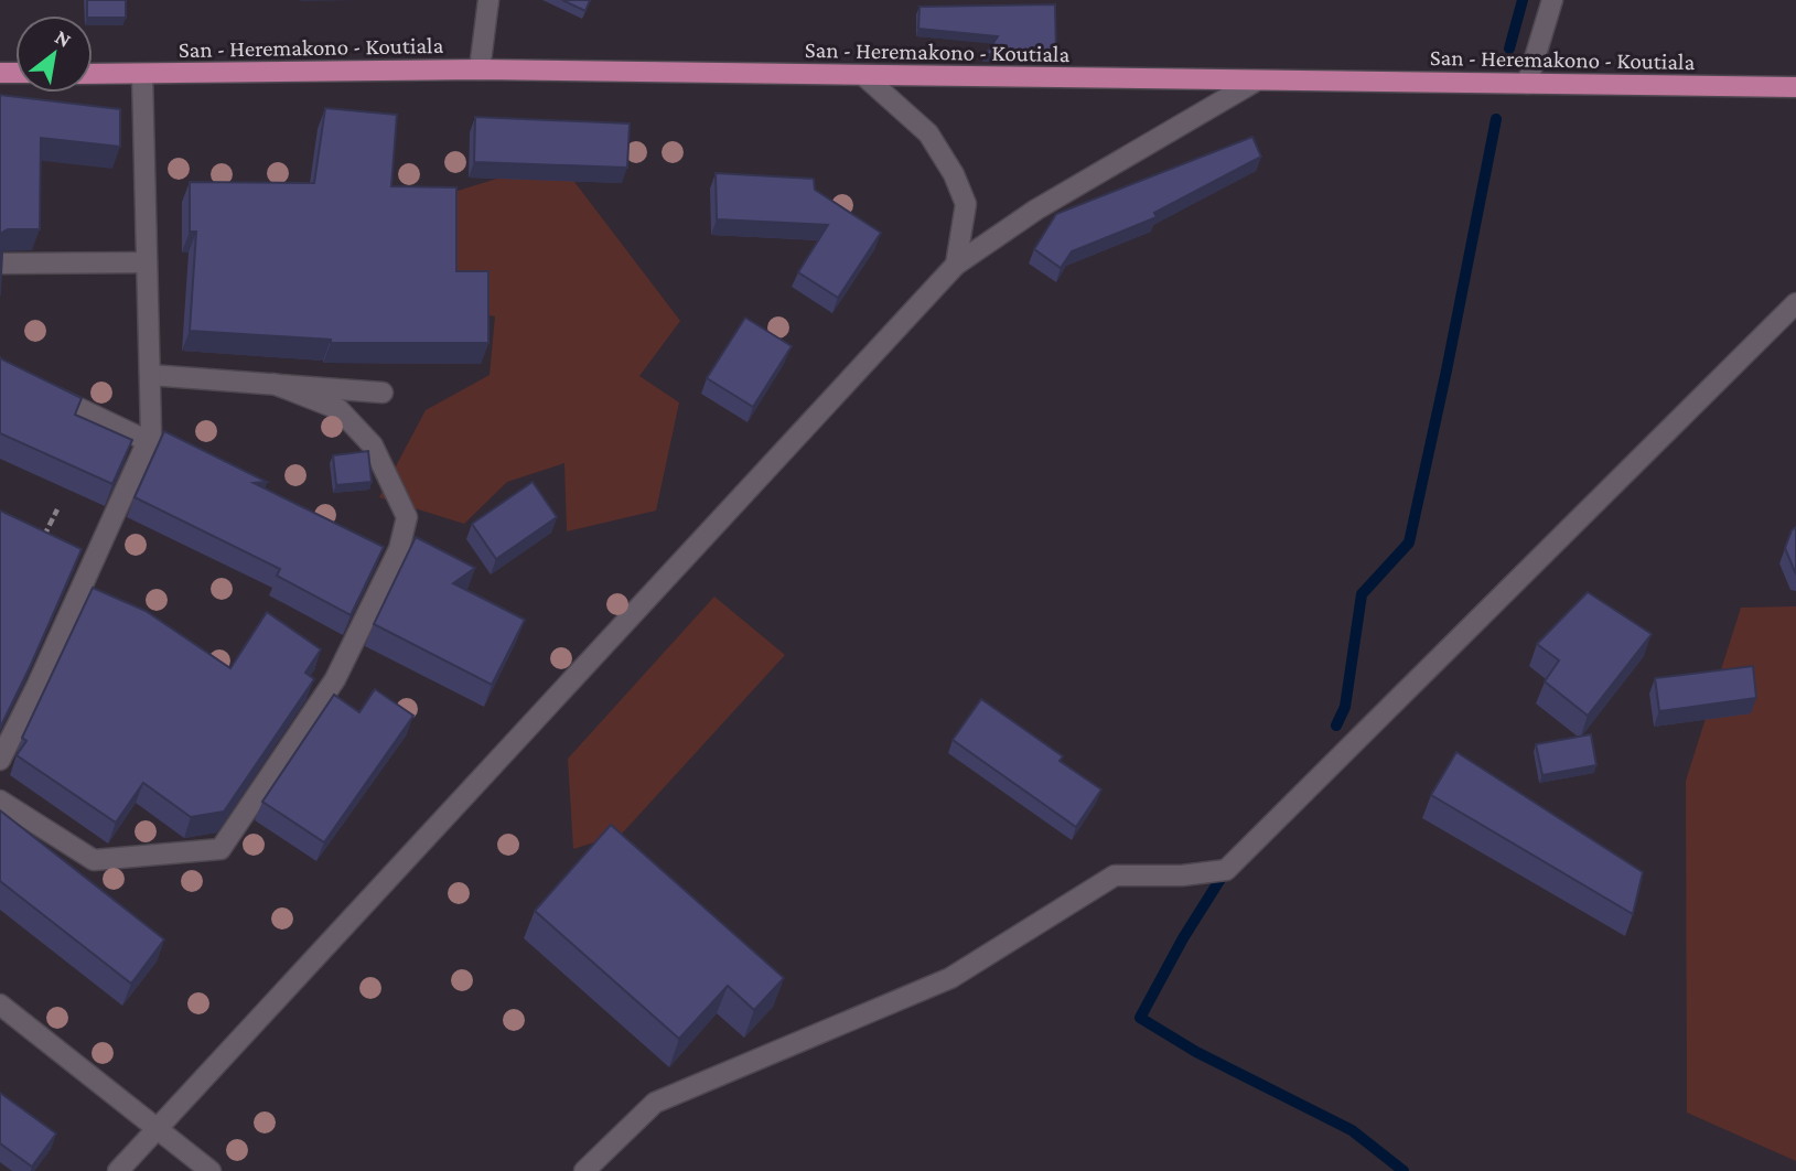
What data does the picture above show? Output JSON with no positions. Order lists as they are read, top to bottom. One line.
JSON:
{"streets":{"main road":["San - Heremakono - Koutiala"]},"north":"top right"}
